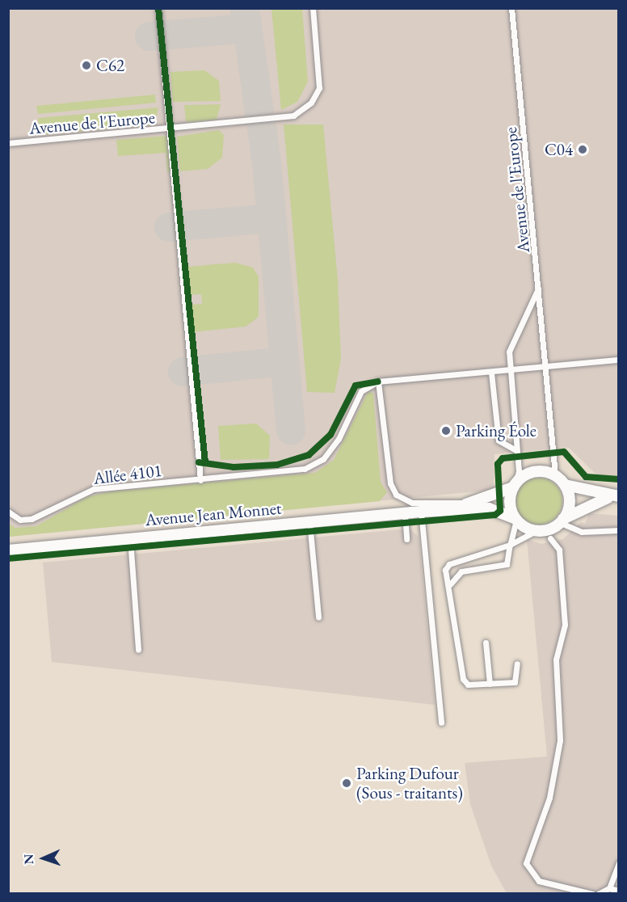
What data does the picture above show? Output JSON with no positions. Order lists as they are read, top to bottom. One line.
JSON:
{"streets":{"street":["Avenue Jean Monnet"],"lane":["Avenue de l'Europe","Allée 4101"]},"crossings":[["Avenue de l'Europe","Avenue Jean Monnet"]],"places":["C62","C04","Parking Éole","Parking Dufour (Sous - traitants)"],"north":"left"}
